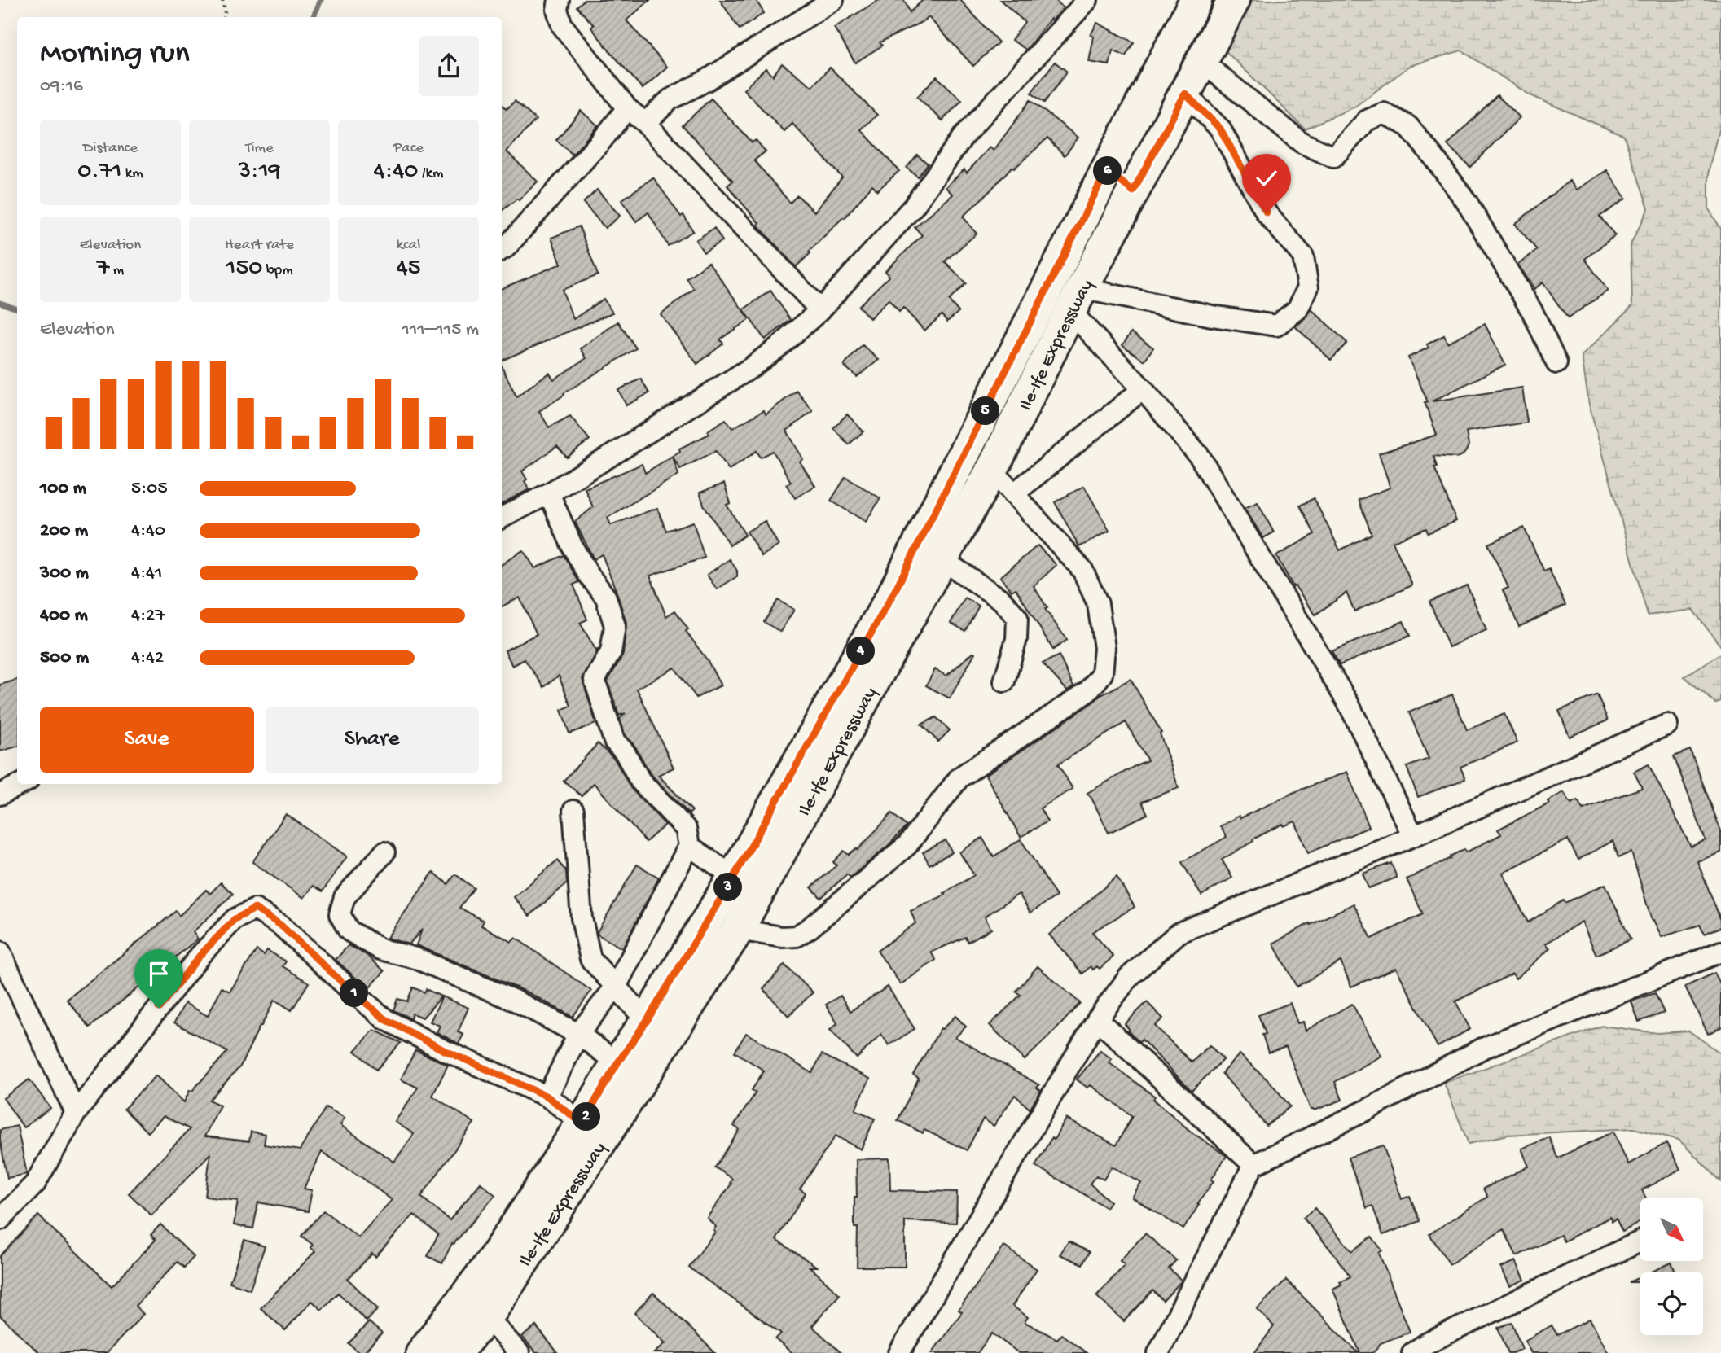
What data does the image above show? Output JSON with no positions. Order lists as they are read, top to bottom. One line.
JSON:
{"streets":{"main road":["Ile-Ife Expressway"]},"north":"bottom right","page":{"heading":["Morning run","09:16"],"stats":[["Distance","0.71 km"],["Time","3:19"],["Pace","4:40 /km"],["Elevation","7 m"],["Heart rate","150 bpm"],["kcal","45"]],"pins":["6","5","4","3","1","2"],"chart":["Elevation","111–115 m"],"list":[{"name":"100 m","note":"5:05"},{"name":"200 m","note":"4:40"},{"name":"300 m","note":"4:41"},{"name":"400 m","note":"4:27"},{"name":"500 m","note":"4:42"}],"buttons":["Save","Share"]}}
